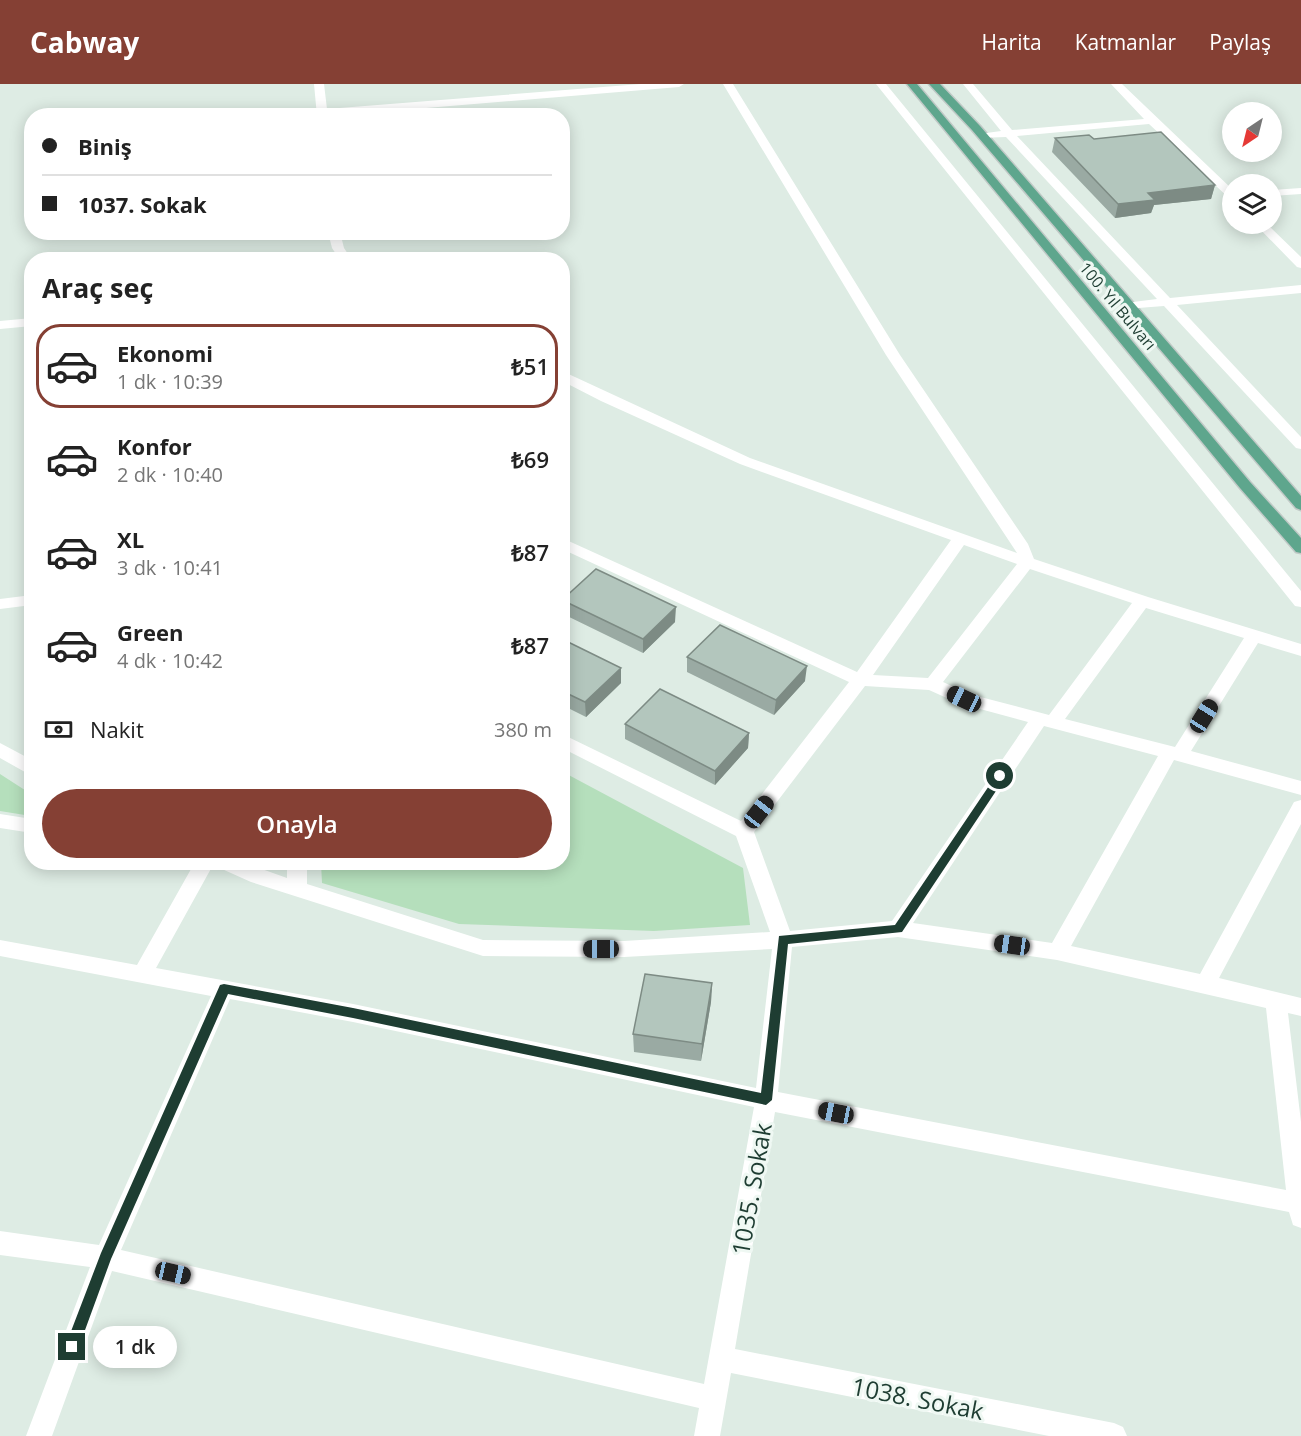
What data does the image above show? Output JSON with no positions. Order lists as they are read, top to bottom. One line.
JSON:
{"streets":{"main road":["100. Yıl Bulvarı"],"street":["1035. Sokak","1038. Sokak"]},"crossings":[["1035. Sokak","1038. Sokak"]],"north":"bottom left","page":{"header":"Cabway","nav":["Harita","Katmanlar","Paylaş"],"banner":["Biniş","1037. Sokak"],"heading":"Araç seç","list":[{"name":"Ekonomi","note":"1 dk · 10:39","value":"₺51"},{"name":"Konfor","note":"2 dk · 10:40","value":"₺69"},{"name":"XL","note":"3 dk · 10:41","value":"₺87"},{"name":"Green","note":"4 dk · 10:42","value":"₺87"}],"pay":["Nakit","380 m"],"buttons":"Onayla","bubble":"1 dk"}}
